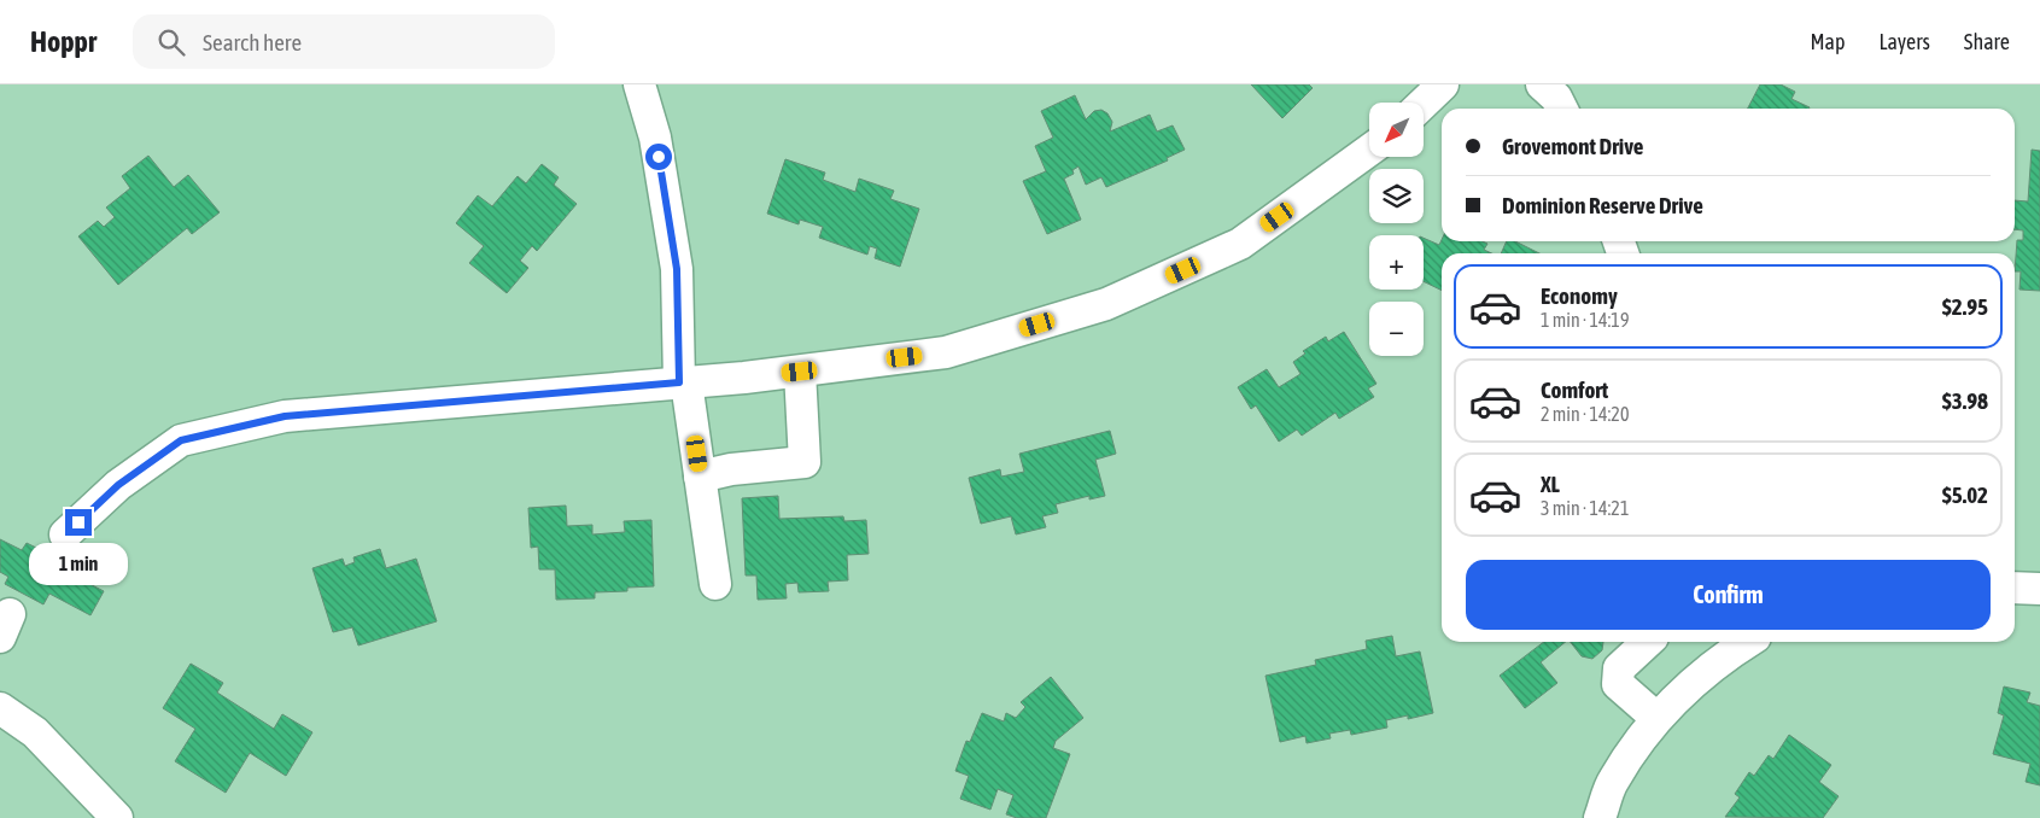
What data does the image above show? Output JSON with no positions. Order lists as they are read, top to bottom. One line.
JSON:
{"north":"bottom left","page":{"header":"Hoppr","search":"Search here","nav":["Map","Layers","Share"],"map_buttons":["+","−"],"banner":["Grovemont Drive","Dominion Reserve Drive"],"list":[{"name":"Economy","note":"1 min · 14:19","value":"$2.95"},{"name":"Comfort","note":"2 min · 14:20","value":"$3.98"},{"name":"XL","note":"3 min · 14:21","value":"$5.02"}],"bubble":"1 min","buttons":"Confirm"}}
